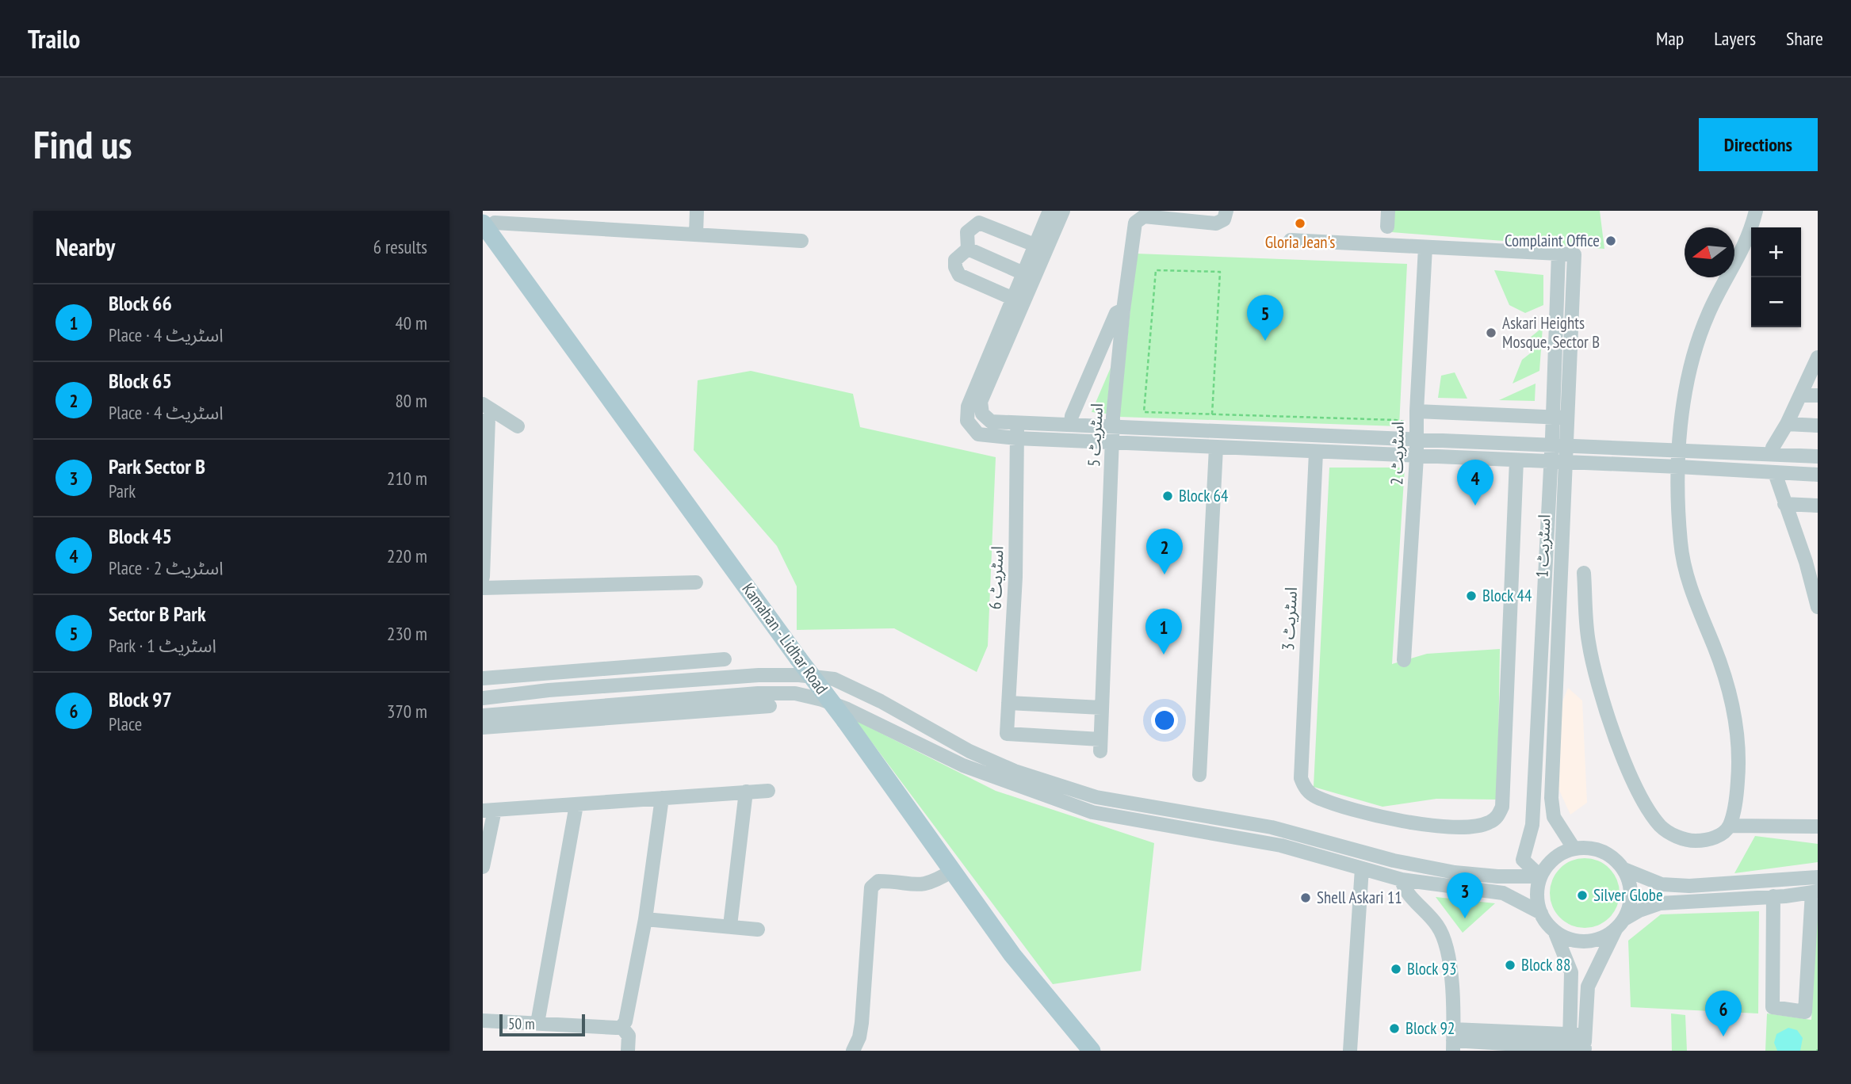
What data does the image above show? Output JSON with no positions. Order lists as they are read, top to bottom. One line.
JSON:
{"streets":{"main road":["Kamahan - Lidhar Road"],"street":["اسٹریٹ 5","اسٹریٹ 2","اسٹریٹ 1","اسٹریٹ 6","اسٹریٹ 3"]},"crossings":[["اسٹریٹ 5","اسٹریٹ 6"],["اسٹریٹ 2","اسٹریٹ 1"]],"places":["Gloria Jean's","Complaint Office","Askari Heights Mosque, Sector B","Block 64","Block 44","Silver Globe","Shell Askari 11","Block 88","Block 93","Block 92"],"scale_bar":"50 m","north":"left","page":{"header":"Trailo","nav":["Map","Layers","Share"],"buttons":"Directions","title":"Find us","heading":["Nearby","6 results"],"map_buttons":["+","−"],"list":[{"mark":"1","name":"Block 66","note":"Place · اسٹریٹ 4","value":"40 m"},{"mark":"2","name":"Block 65","note":"Place · اسٹریٹ 4","value":"80 m"},{"mark":"3","name":"Park Sector B","note":"Park","value":"210 m"},{"mark":"4","name":"Block 45","note":"Place · اسٹریٹ 2","value":"220 m"},{"mark":"5","name":"Sector B Park","note":"Park · اسٹریٹ 1","value":"230 m"},{"mark":"6","name":"Block 97","note":"Place","value":"370 m"}],"pins":["5","4","2","1","3","6"],"scale":"50 m"}}
